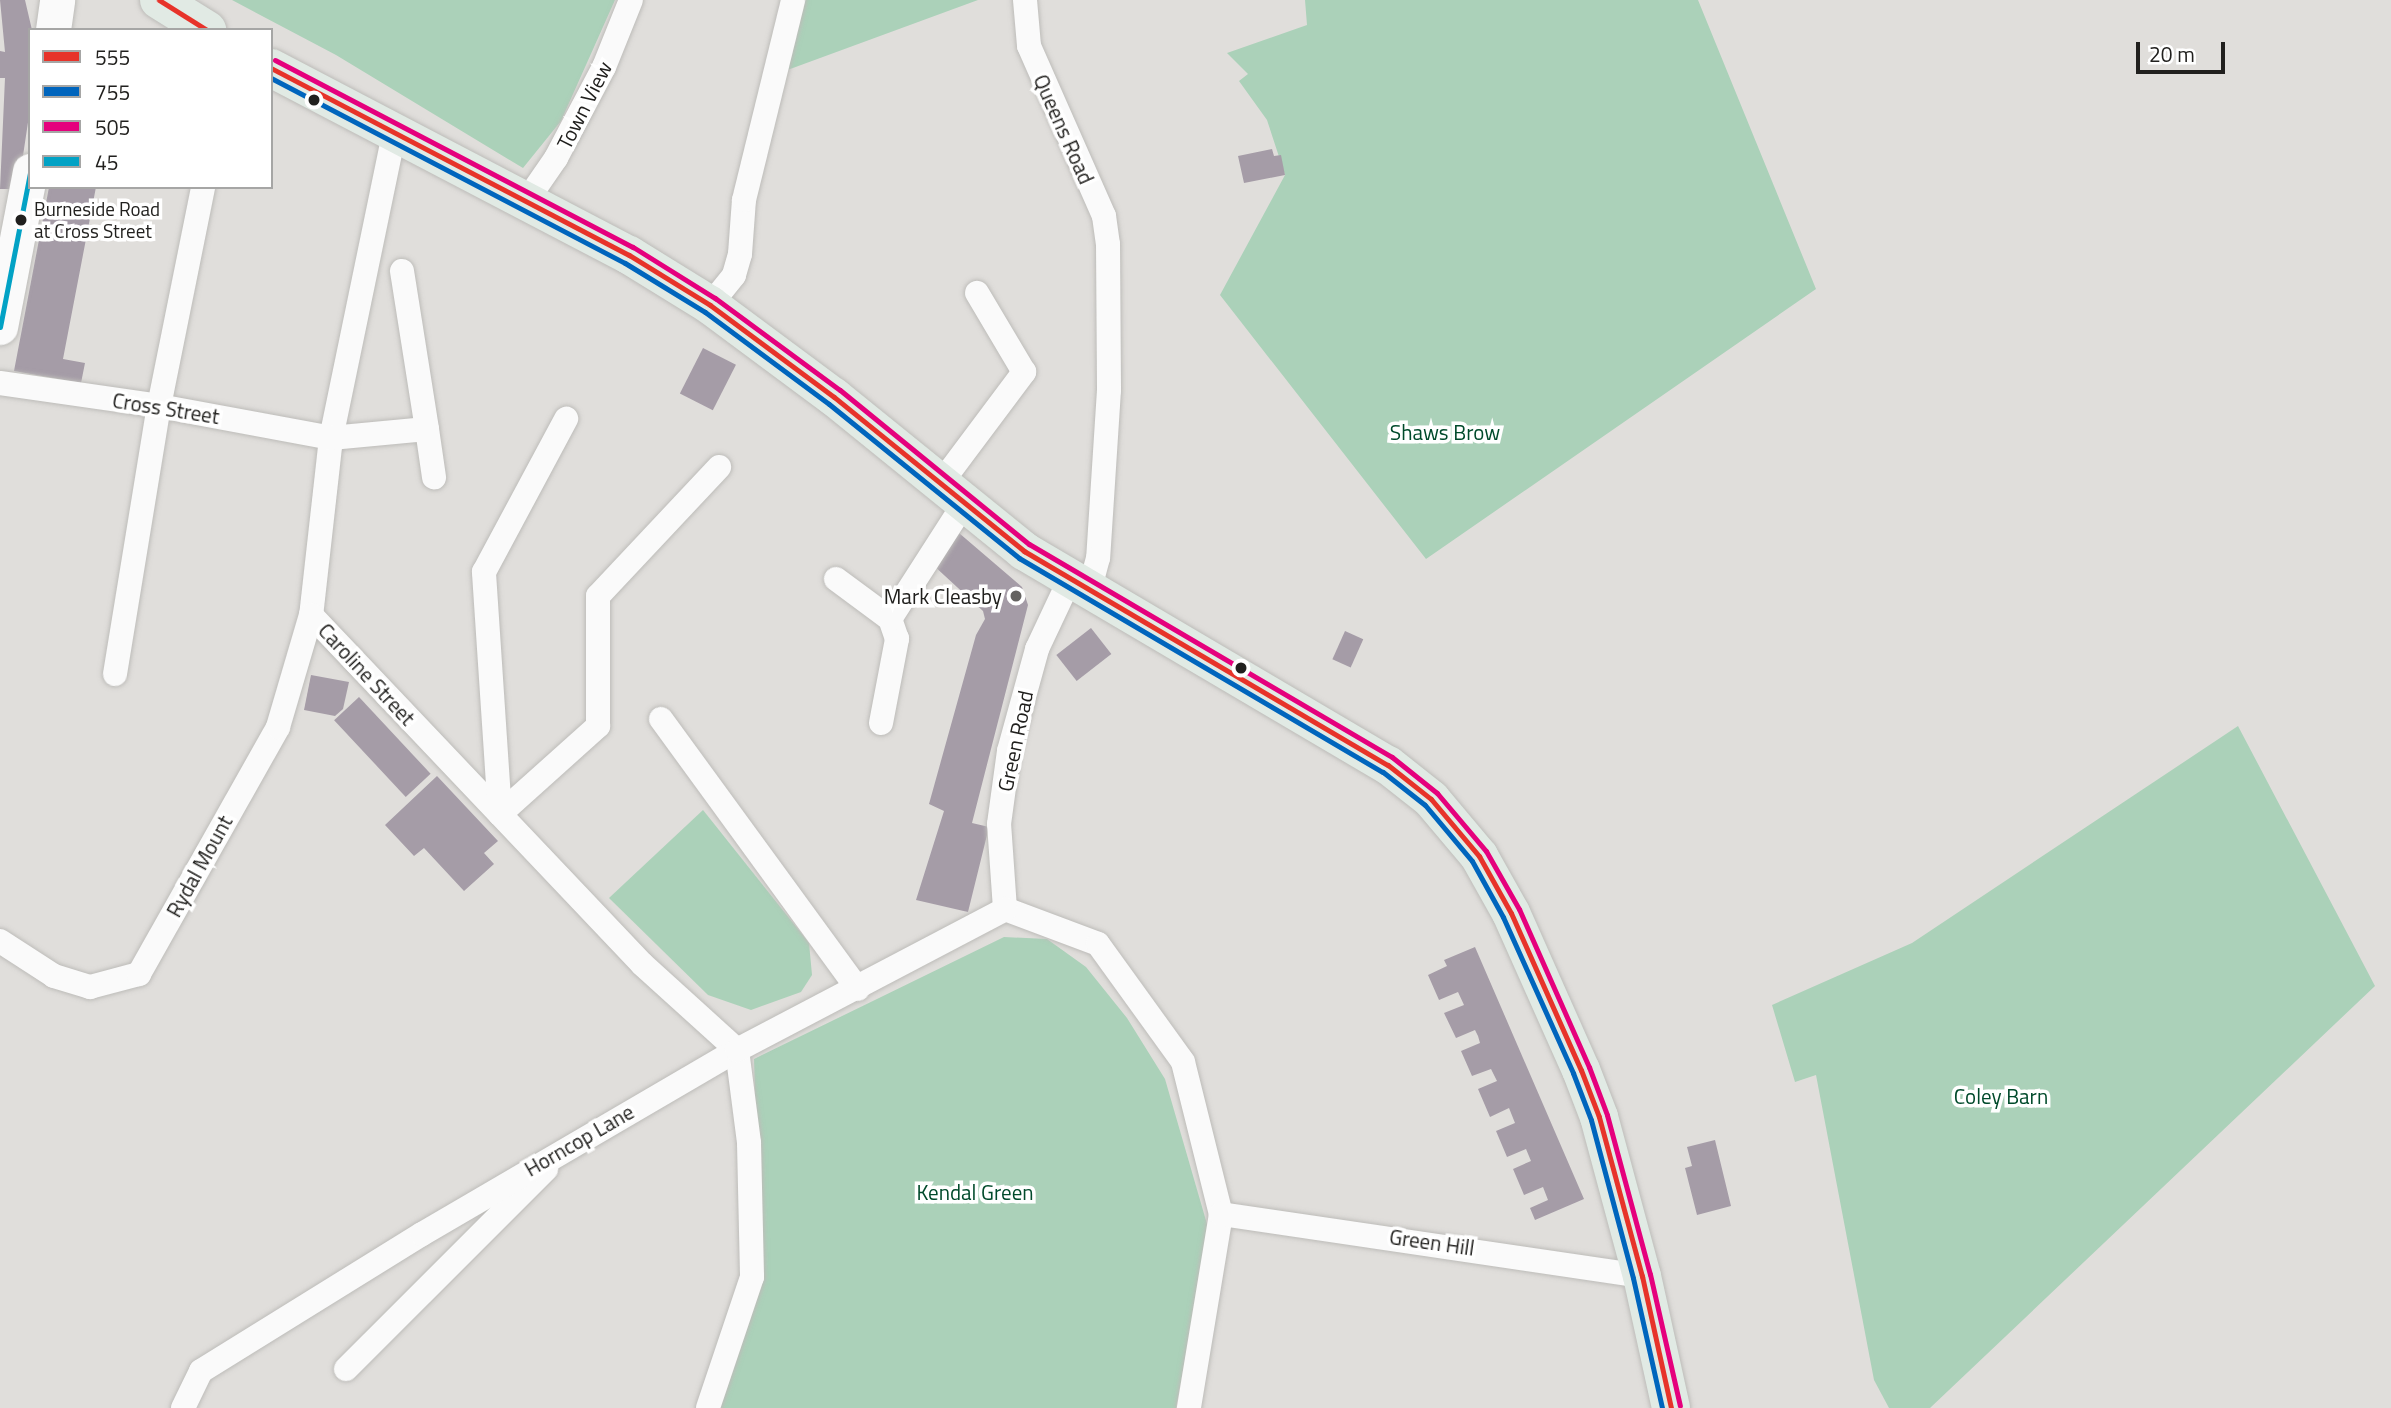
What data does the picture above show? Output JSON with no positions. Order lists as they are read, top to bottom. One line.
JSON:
{"streets":{"street":["Town View","Queens Road","Cross Street","Caroline Street","Green Road","Rydal Mount","Horncop Lane","Green Hill"]},"crossings":[["Queens Road","Green Road"],["Cross Street","Caroline Street"],["Caroline Street","Rydal Mount"],["Caroline Street","Horncop Lane"],["Green Road","Horncop Lane"]],"parks":["Shaws Brow","Coley Barn","Kendal Green"],"places":["Burneside Road at Cross Street","Mark Cleasby"],"lines":["transit line 555","transit line 505","transit line 755","transit line 45"],"legend":["555","755","505","45"],"scale_bar":"20 m"}
